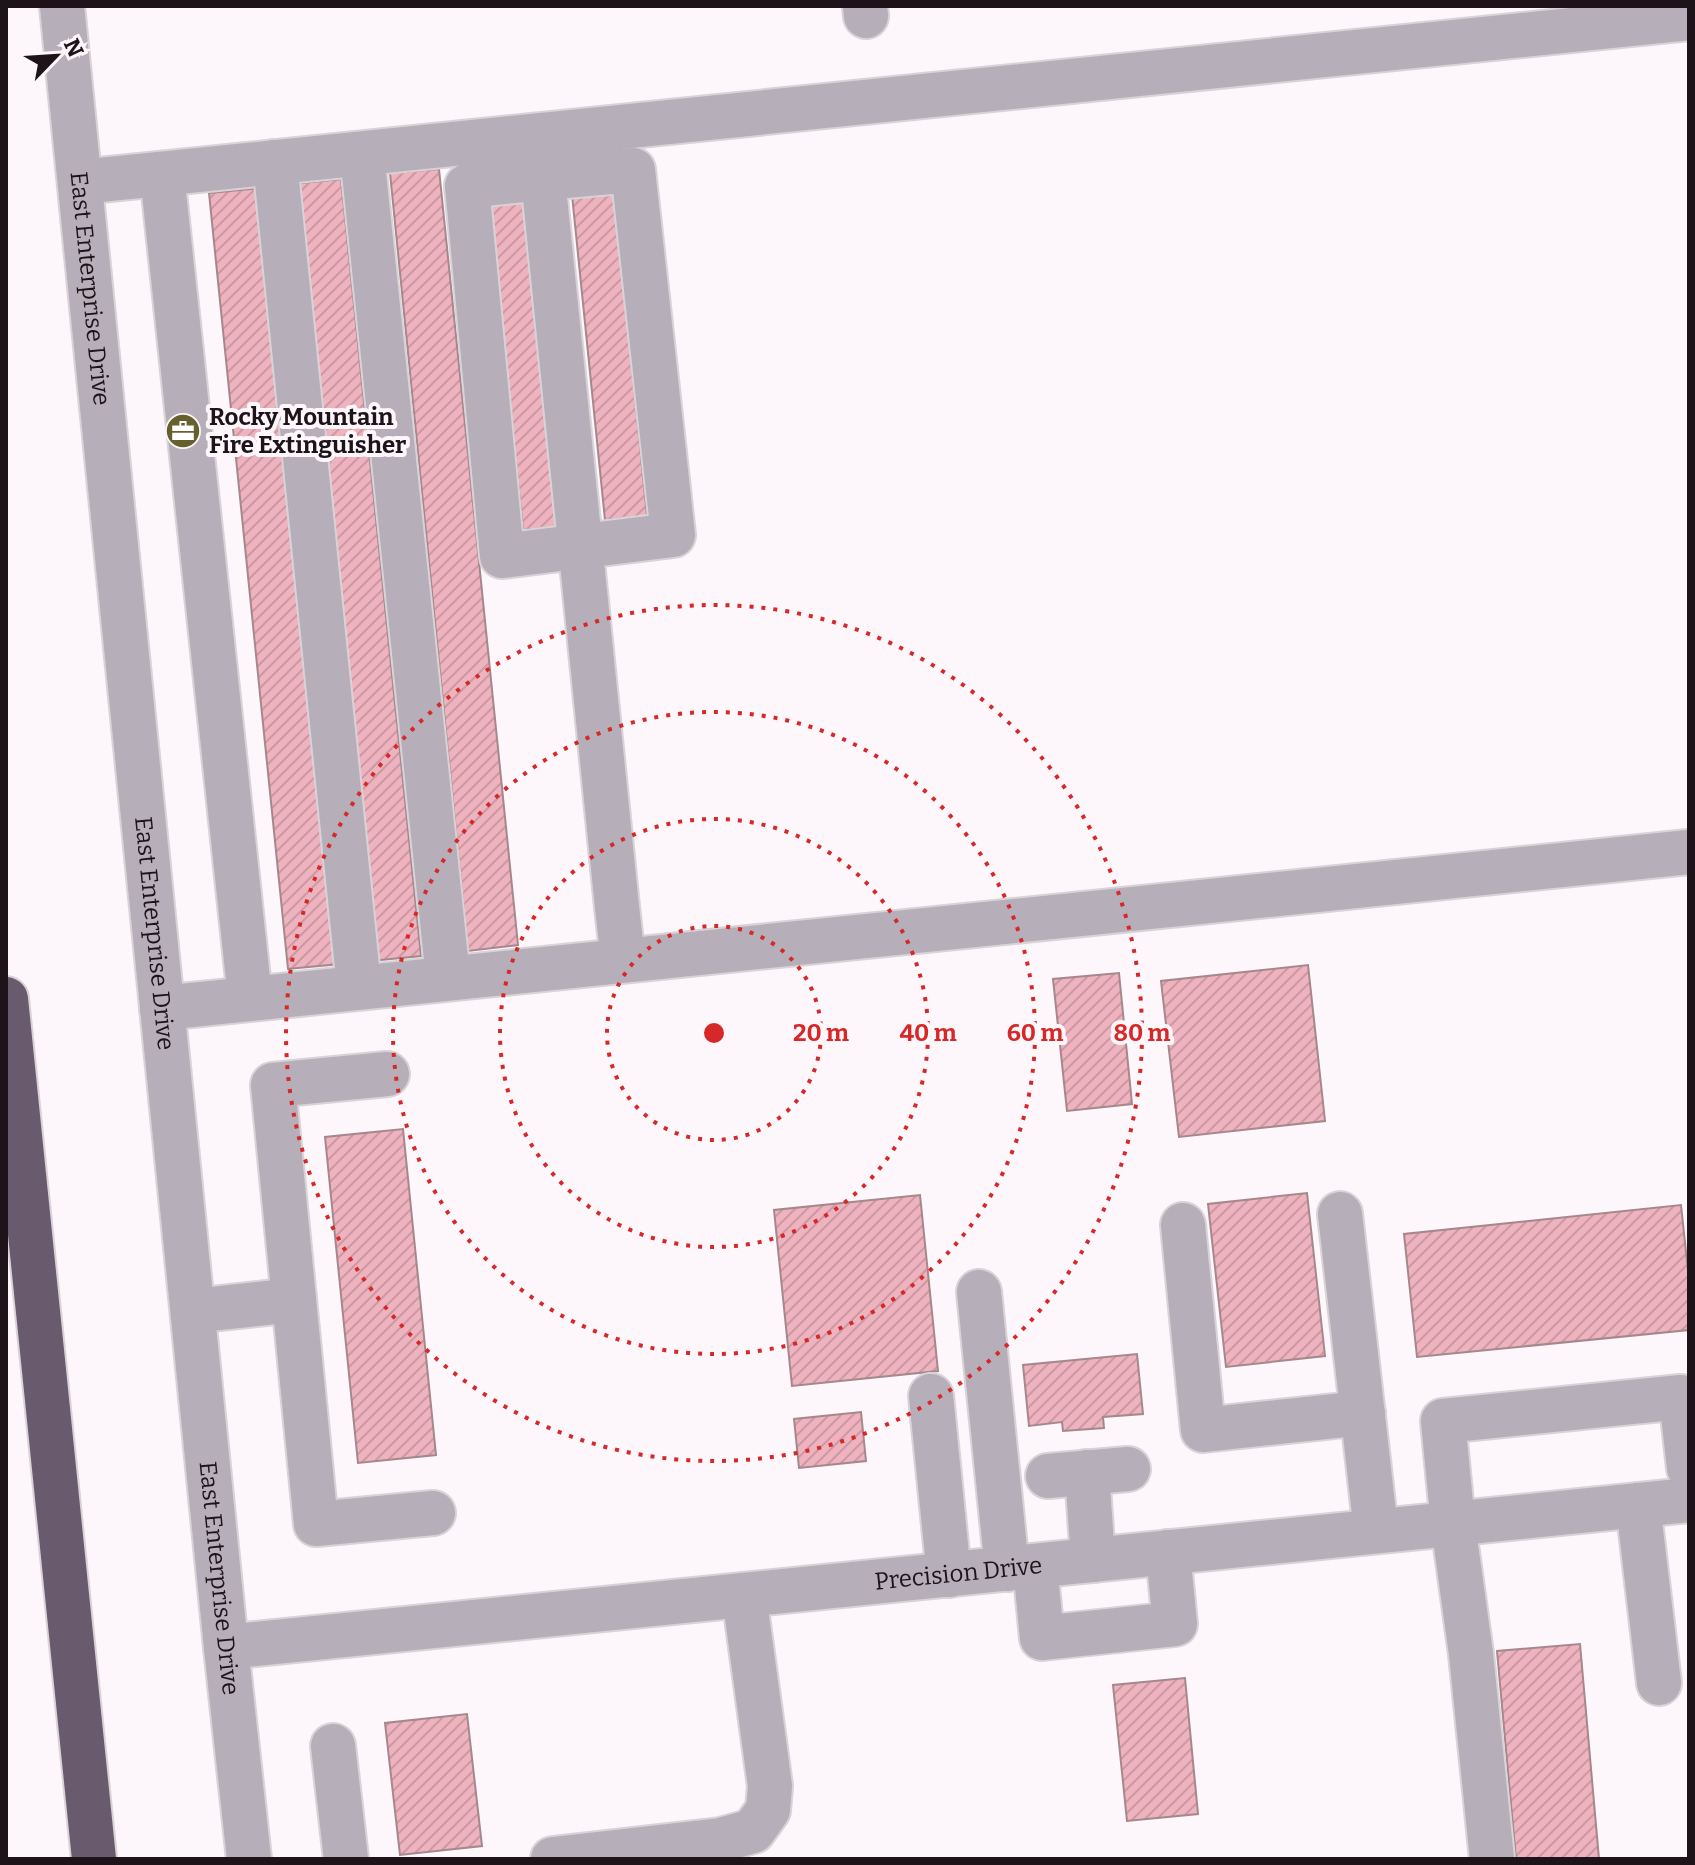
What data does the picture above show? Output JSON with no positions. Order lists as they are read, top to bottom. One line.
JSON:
{"streets":{"street":["East Enterprise Drive","Precision Drive"]},"crossings":[["East Enterprise Drive","Precision Drive"]],"places":{"office":["Rocky Mountain Fire Extinguisher"]},"north":"top right","rings":["20 m","40 m","60 m","80 m"]}
